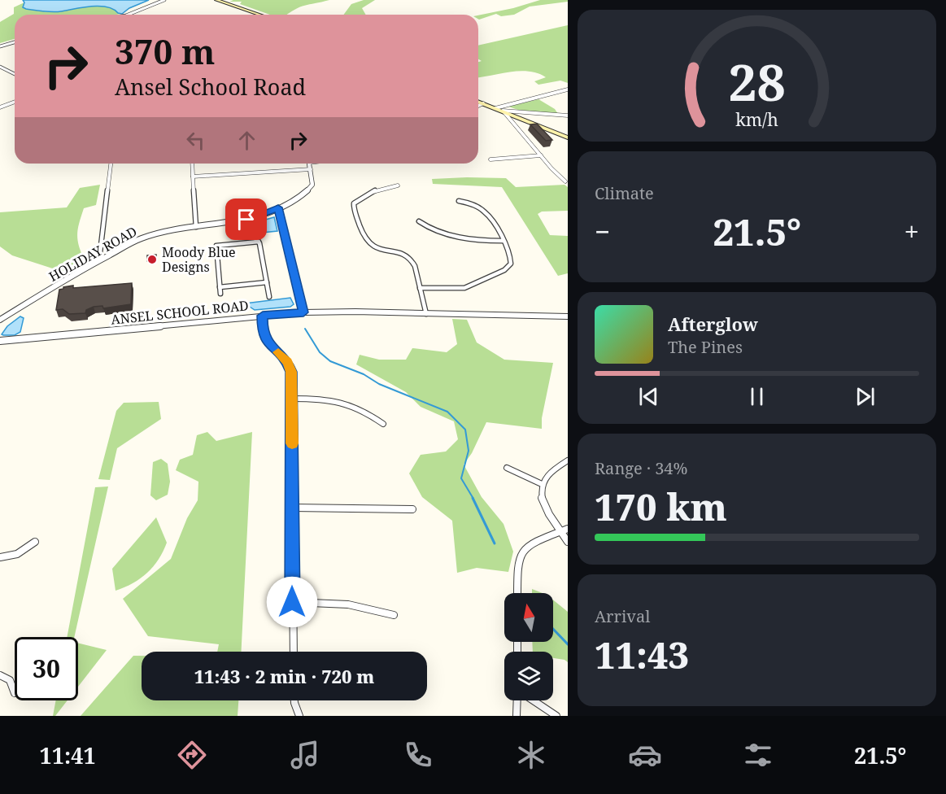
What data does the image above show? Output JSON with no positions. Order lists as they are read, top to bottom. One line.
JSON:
{"streets":{"street":["HOLIDAY ROAD","ANSEL SCHOOL ROAD"]},"places":["Moody Blue Designs"],"north":"top","page":{"turn":["370 m","Ansel School Road"],"tile":["Climate",["Range · 34%","170 km"],["Arrival","11:43"]],"heat":["−","21.5°","+"],"song":["Afterglow","The Pines"],"limit":"30","trip":"11:43 · 2 min · 720 m","tabs":["11:41","21.5°"],"gauge":["28","km/h"]}}
